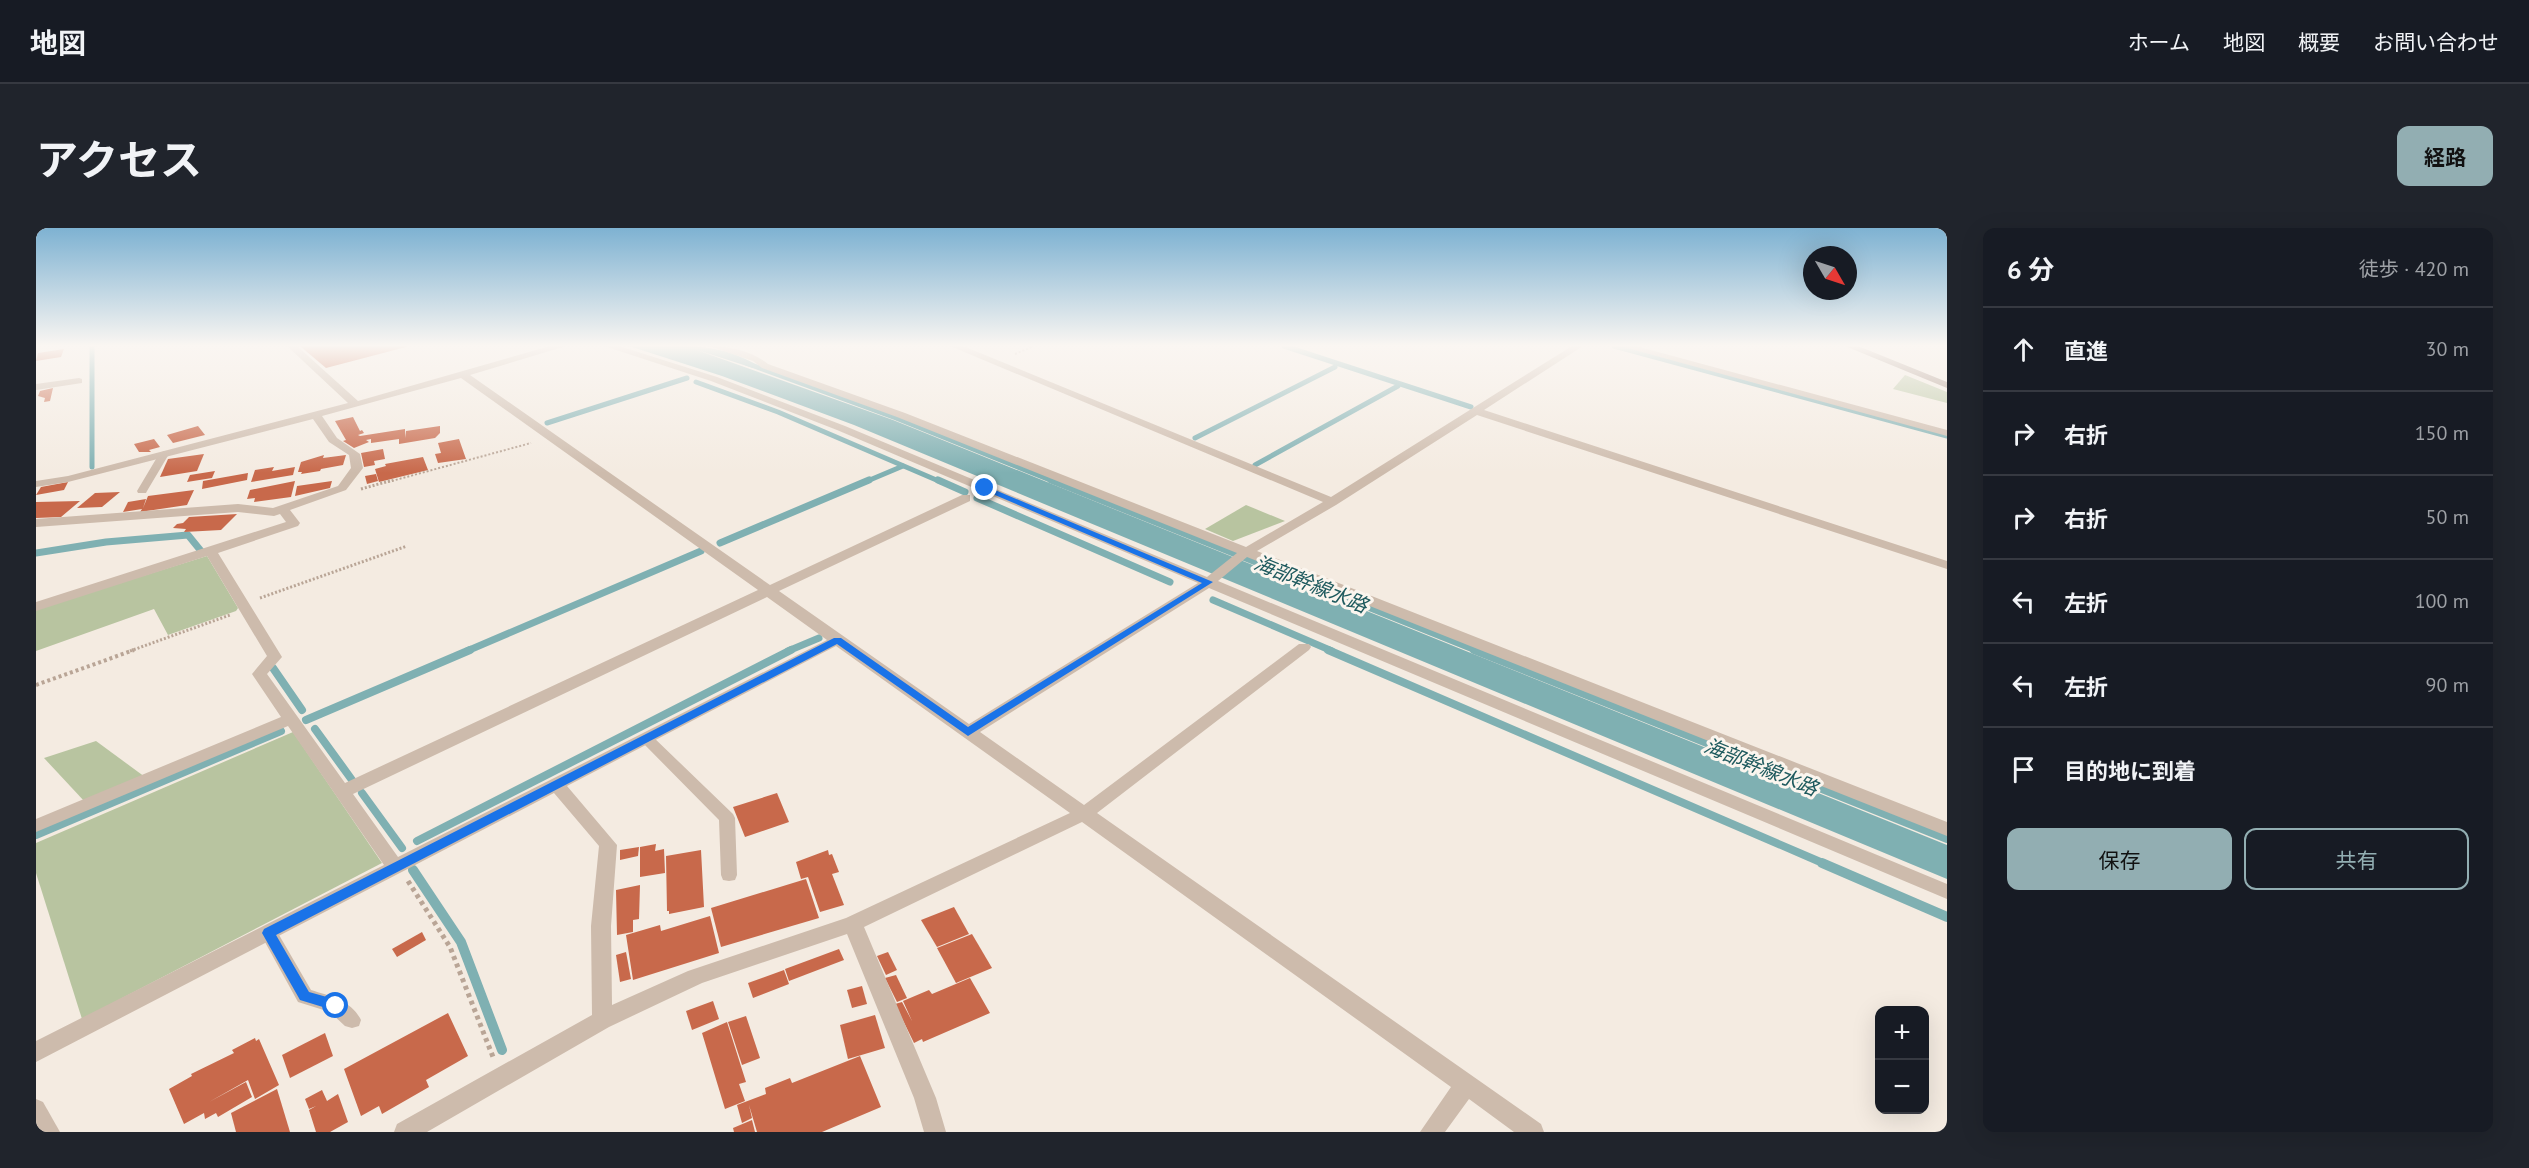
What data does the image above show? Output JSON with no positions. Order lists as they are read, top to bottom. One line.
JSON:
{"water":["海部幹線水路"],"north":"bottom right","page":{"header":"地図","nav":["ホーム","地図","概要","お問い合わせ"],"title":"アクセス","buttons":["経路",["保存","共有"]],"heading":["6 分","徒歩 · 420 m"],"list":[["直進","30 m"],["右折","150 m"],["右折","50 m"],["左折","100 m"],["左折","90 m"],"目的地に到着"],"map_buttons":["+","−"]}}
